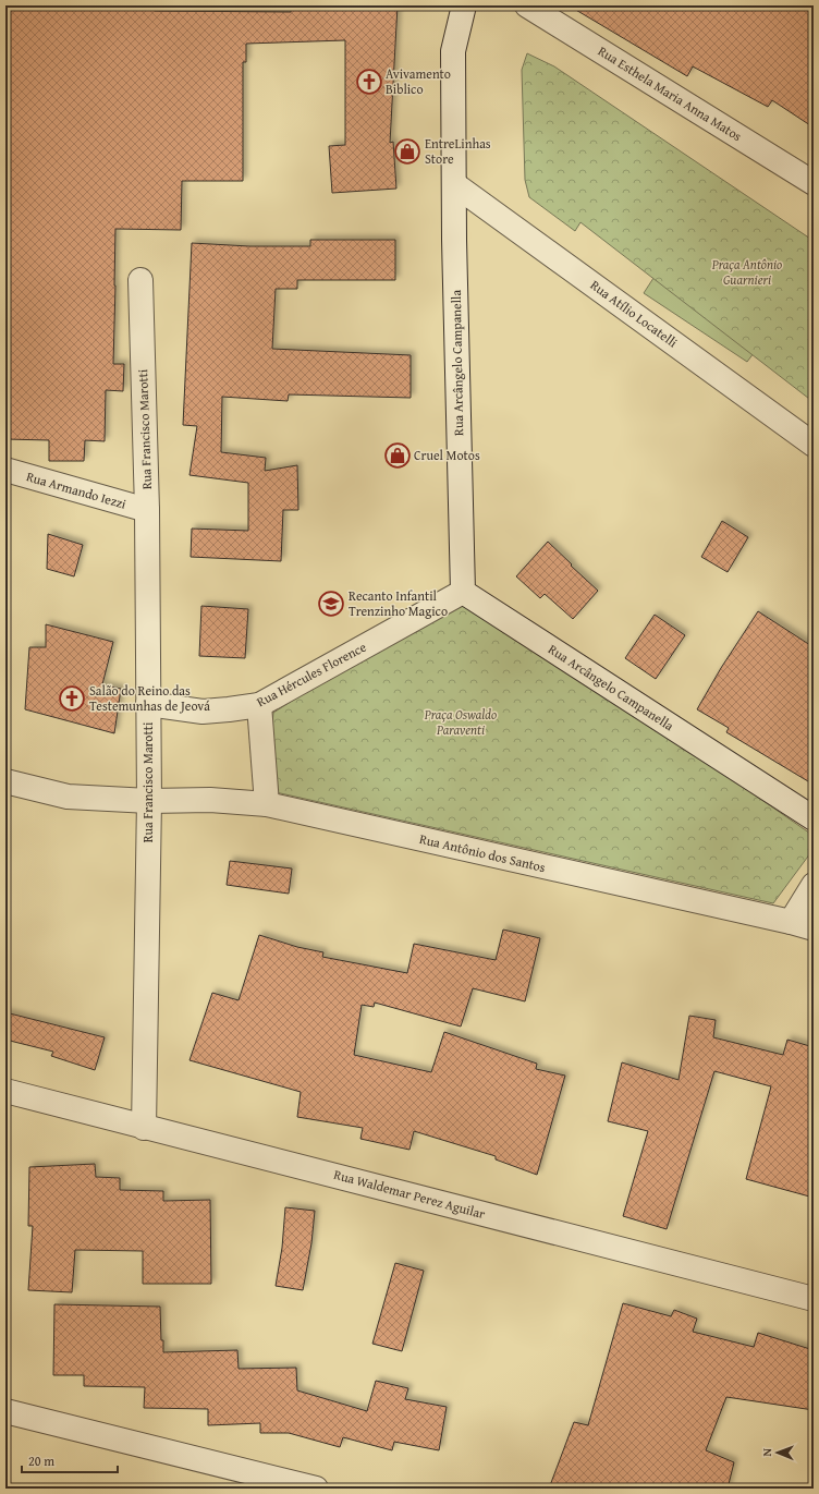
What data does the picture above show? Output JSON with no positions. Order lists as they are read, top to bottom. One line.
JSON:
{"streets":{"street":["Rua Esthela Maria Anna Matos","Rua Atílio Locatelli","Rua Arcângelo Campanella","Rua Francisco Marotti","Rua Armando Iezzi","Rua Hércules Florence","Rua Antônio dos Santos","Rua Waldemar Perez Aguilar"]},"crossings":[["Rua Atílio Locatelli","Rua Arcângelo Campanella"],["Rua Arcângelo Campanella","Rua Hércules Florence"],["Rua Francisco Marotti","Rua Armando Iezzi"],["Rua Francisco Marotti","Rua Hércules Florence"],["Rua Francisco Marotti","Rua Antônio dos Santos"],["Rua Francisco Marotti","Rua Waldemar Perez Aguilar"]],"parks":["Praça Antônio Guarnieri","Praça Oswaldo Paraventi"],"places":{"church":["Avivamento Biblico","Salão do Reino das Testemunhas de Jeová"],"shop":["EntreLinhas Store","Cruel Motos"],"school or university":["Recanto Infantil Trenzinho Magico"]},"scale_bar":"20 m","north":"left"}
